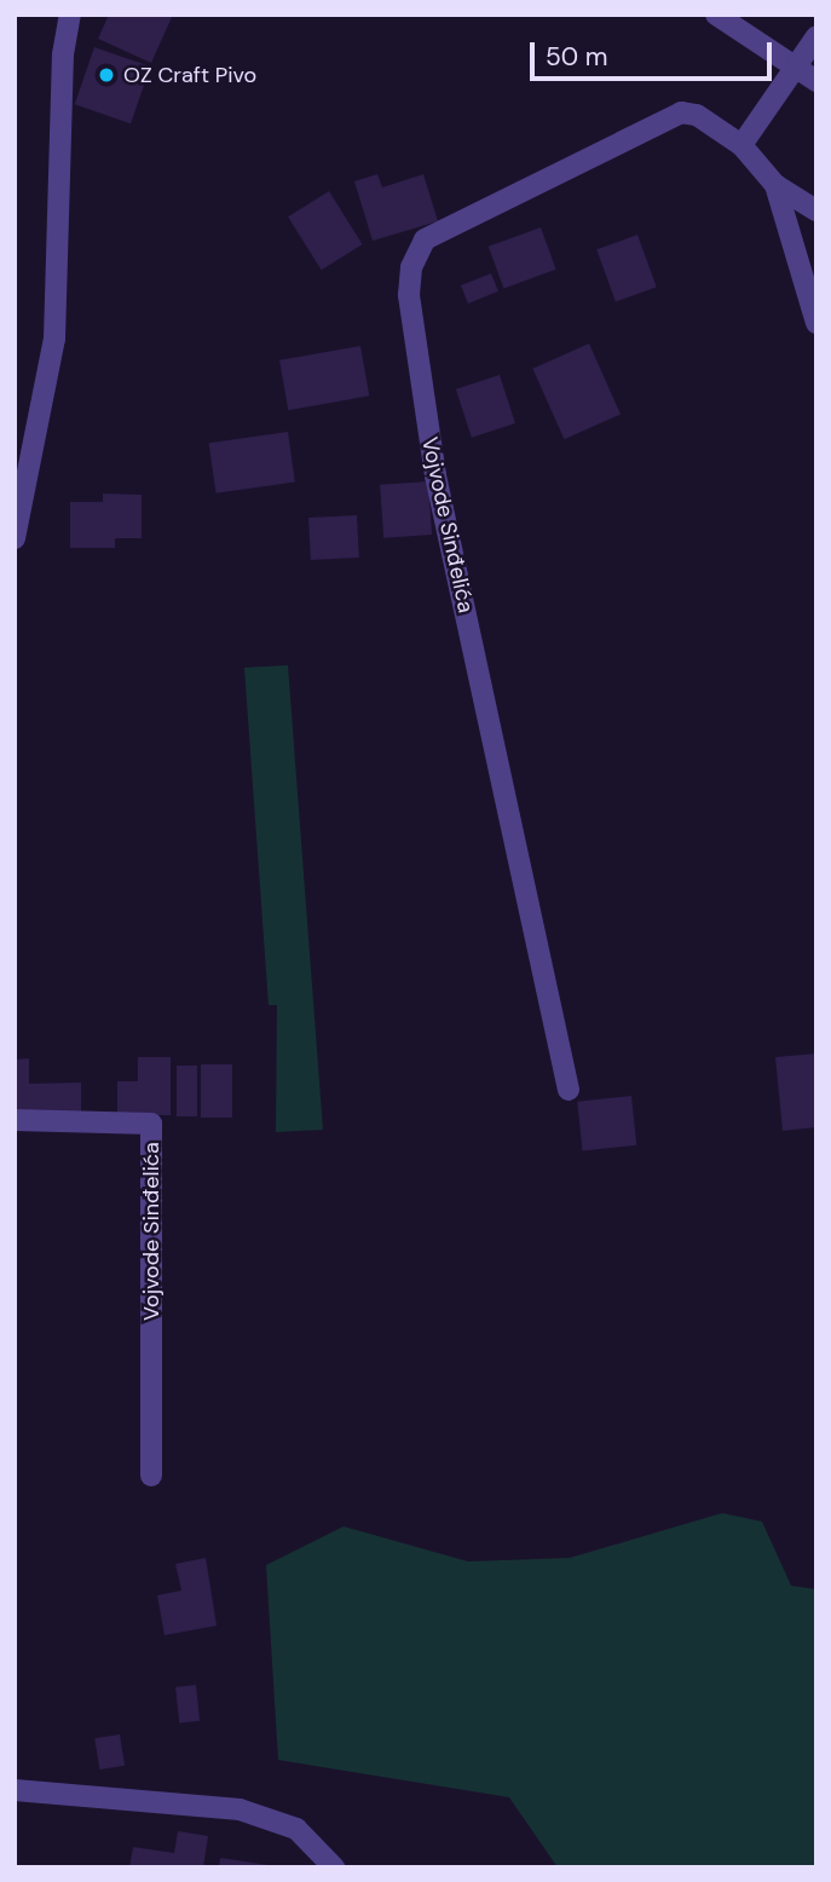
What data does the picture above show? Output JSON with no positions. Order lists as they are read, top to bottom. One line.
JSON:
{"streets":{"street":["Vojvode Sinđelića"]},"places":["OZ Craft Pivo"],"scale_bar":"50 m"}
